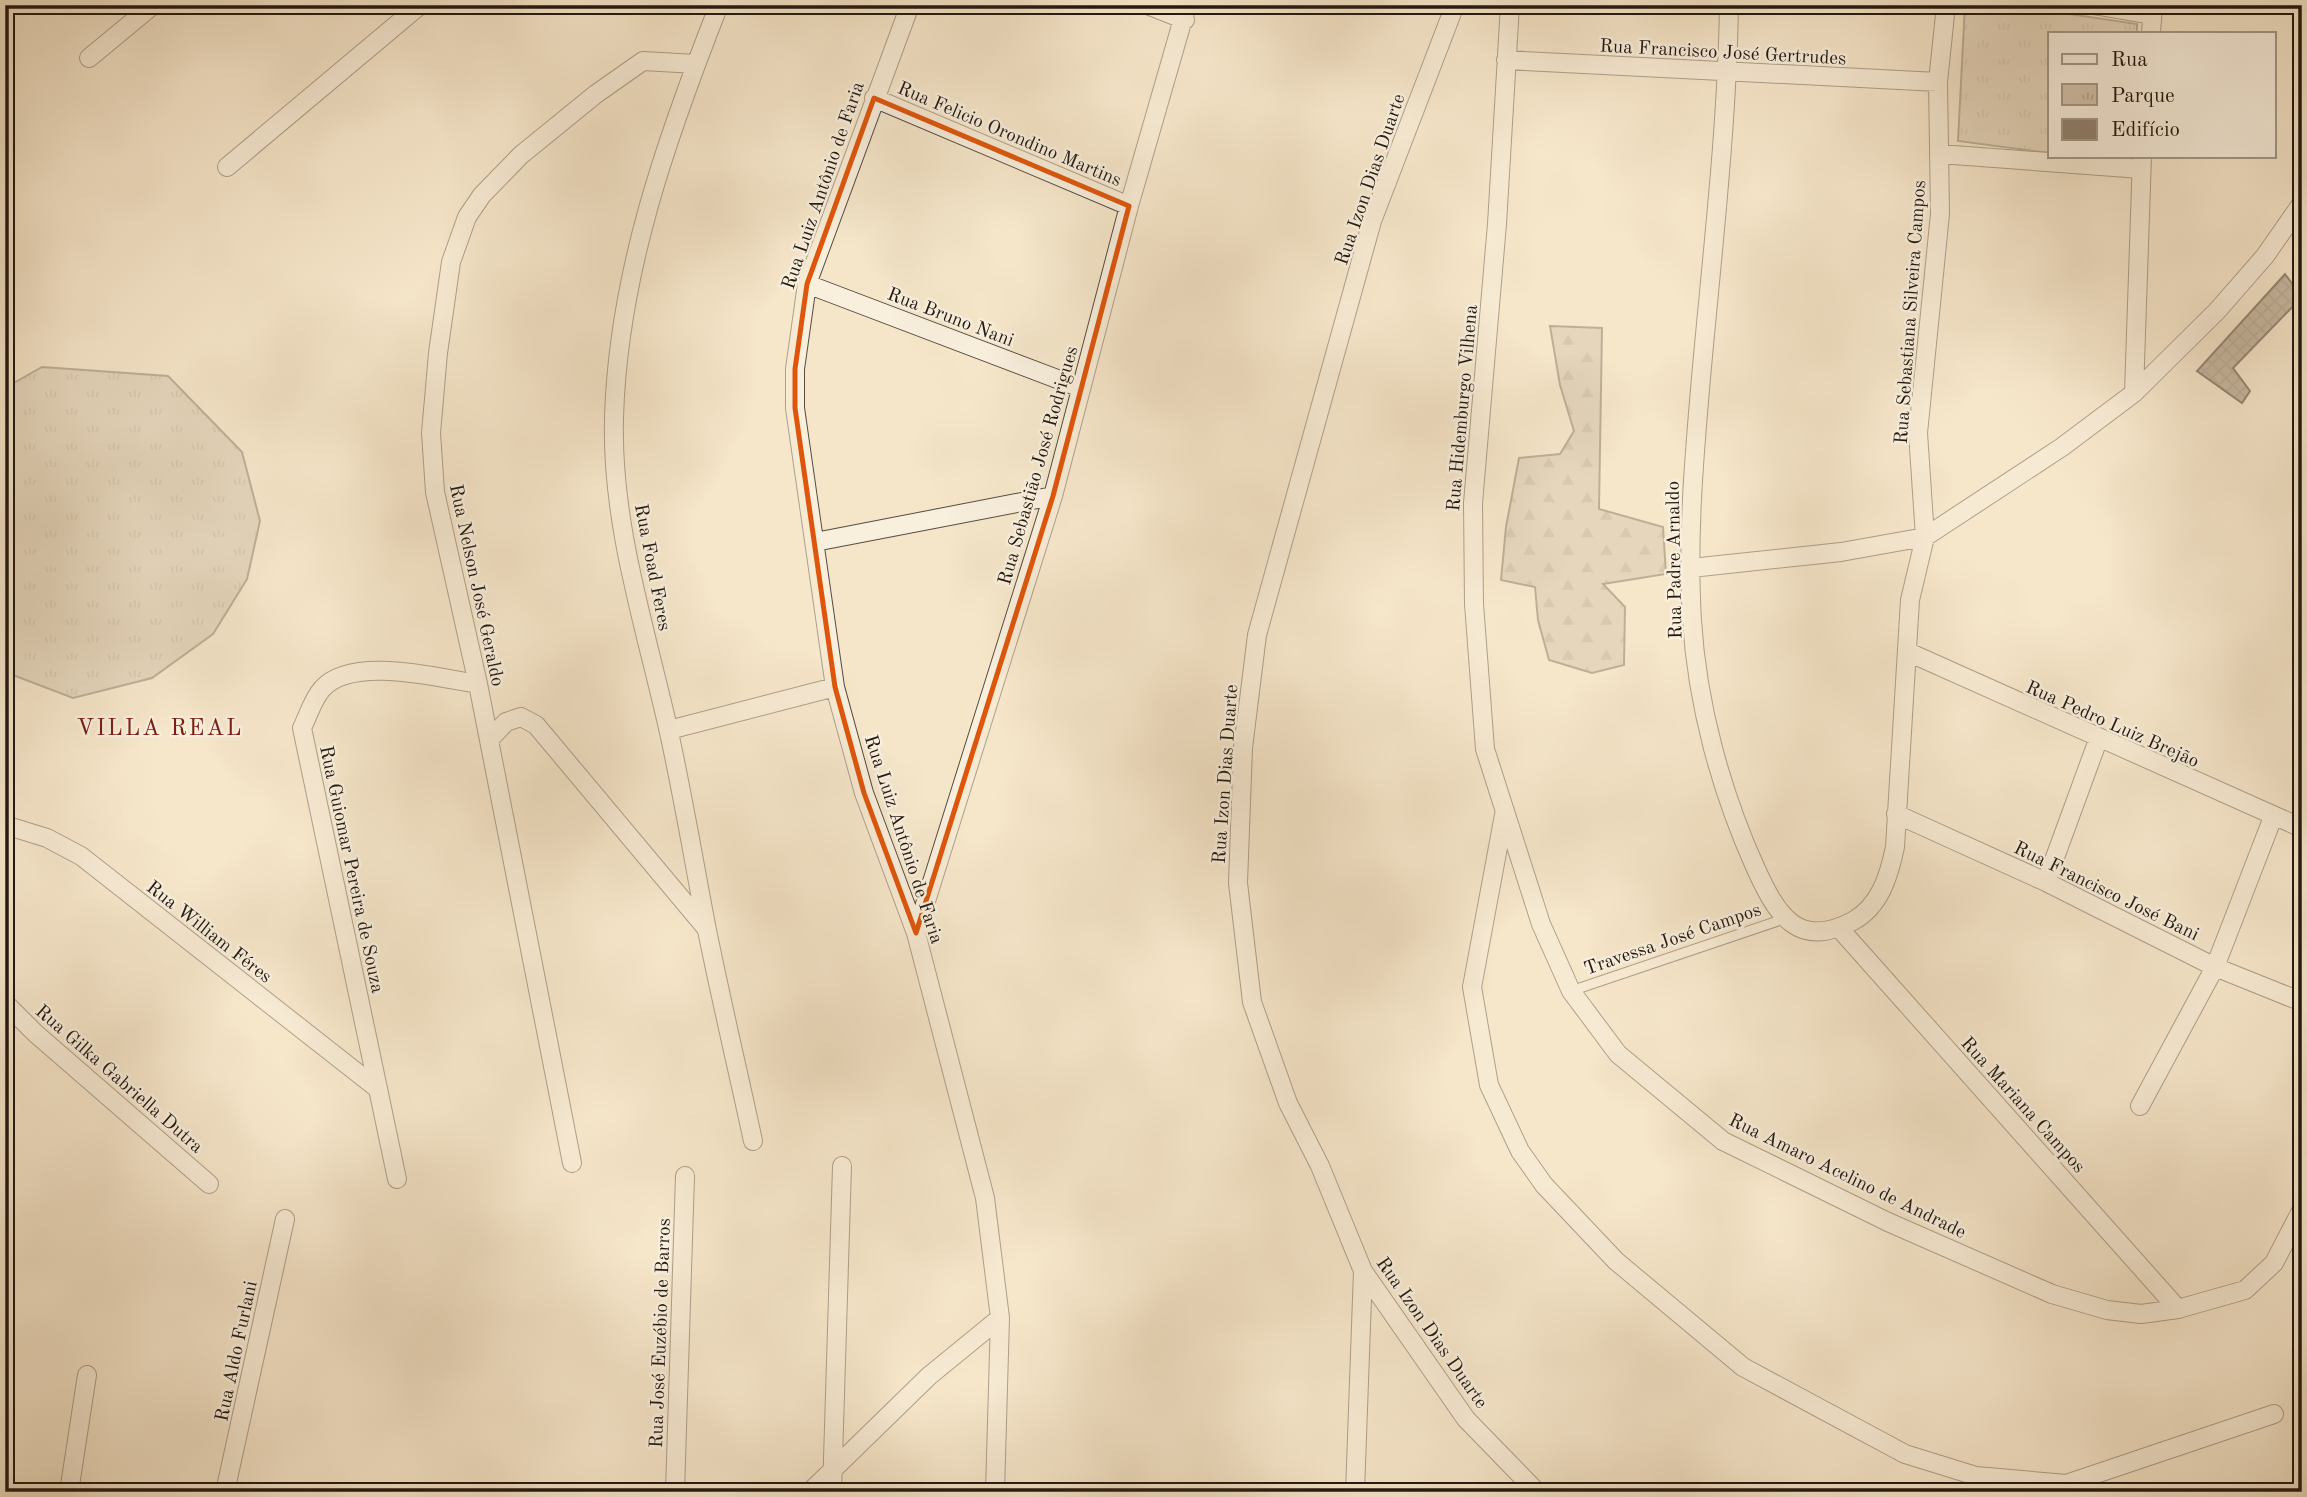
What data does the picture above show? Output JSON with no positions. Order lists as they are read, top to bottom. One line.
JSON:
{"streets":{"street":["Rua Francisco José Gertrudes","Rua Felicio Orondino Martins","Rua Izon Dias Duarte","Rua Luiz Antônio de Faria","Rua Sebastiana Silveira Campos","Rua Bruno Nani","Rua Hidemburgo Vilhena","Rua Sebastião José Rodrigues","Rua Padre Arnaldo","Rua Foad Feres","Rua Nelson José Geraldo","Rua Pedro Luiz Brejão","Rua Guiomar Pereira de Souza","Rua Francisco José Bani","Rua William Féres","Rua Gilka Gabriella Dutra","Rua Mariana Campos","Rua Amaro Acelino de Andrade","Rua José Euzébio de Barros","Rua Aldo Furlani"],"lane":["Travessa José Campos"]},"crossings":[["Rua Francisco José Gertrudes","Rua Sebastiana Silveira Campos"],["Rua Francisco José Gertrudes","Rua Hidemburgo Vilhena"],["Rua Francisco José Gertrudes","Rua Padre Arnaldo"],["Rua Felicio Orondino Martins","Rua Luiz Antônio de Faria"],["Rua Felicio Orondino Martins","Rua Sebastião José Rodrigues"],["Rua Luiz Antônio de Faria","Rua Bruno Nani"],["Rua Luiz Antônio de Faria","Rua Sebastião José Rodrigues"],["Rua Bruno Nani","Rua Sebastião José Rodrigues"],["Rua Hidemburgo Vilhena","Rua Amaro Acelino de Andrade"],["Rua Padre Arnaldo","Travessa José Campos"],["Rua Foad Feres","Rua Nelson José Geraldo"],["Rua Nelson José Geraldo","Rua Guiomar Pereira de Souza"],["Rua Guiomar Pereira de Souza","Rua William Féres"],["Travessa José Campos","Rua Amaro Acelino de Andrade"],["Rua Mariana Campos","Rua Amaro Acelino de Andrade"]],"districts":["VILLA REAL"],"legend":["Rua","Parque","Edifício"]}
